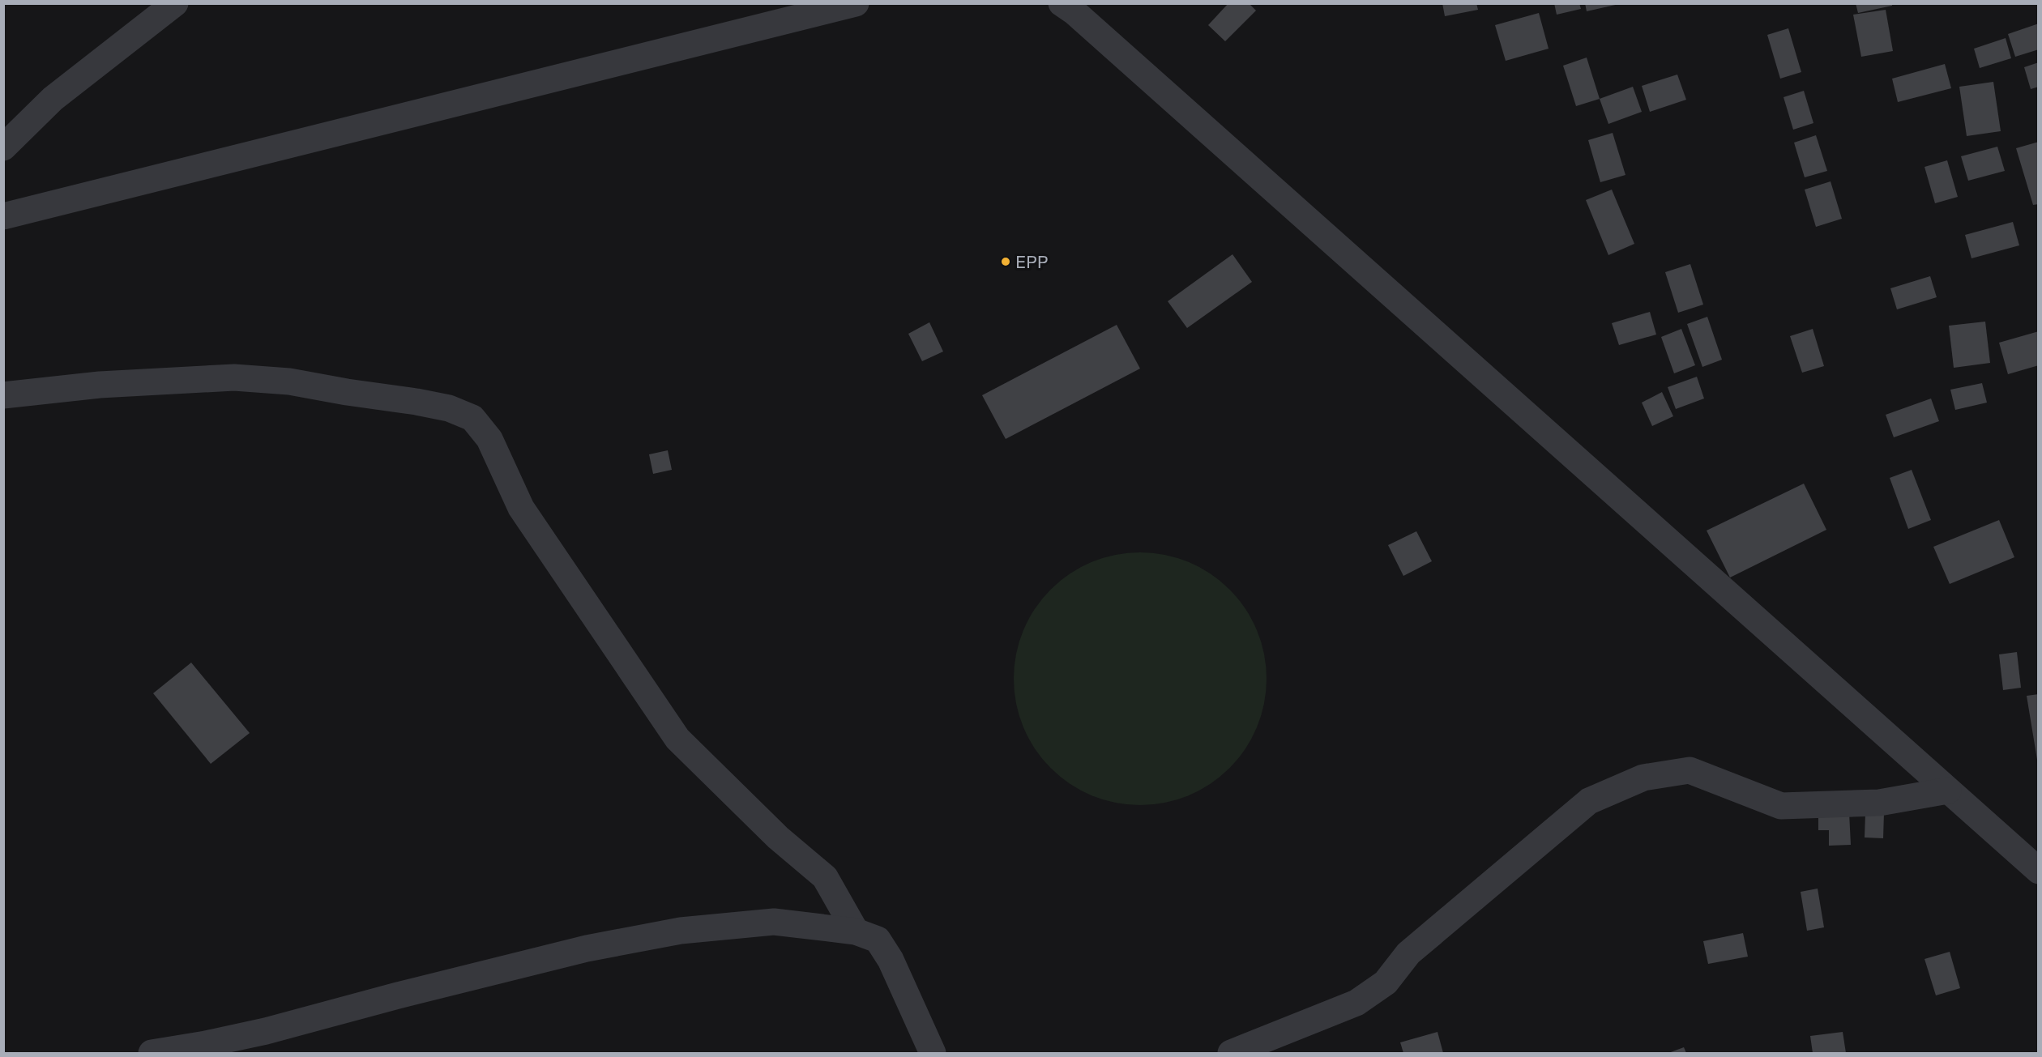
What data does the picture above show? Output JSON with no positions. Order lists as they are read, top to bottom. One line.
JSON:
{"places":["EPP"]}
